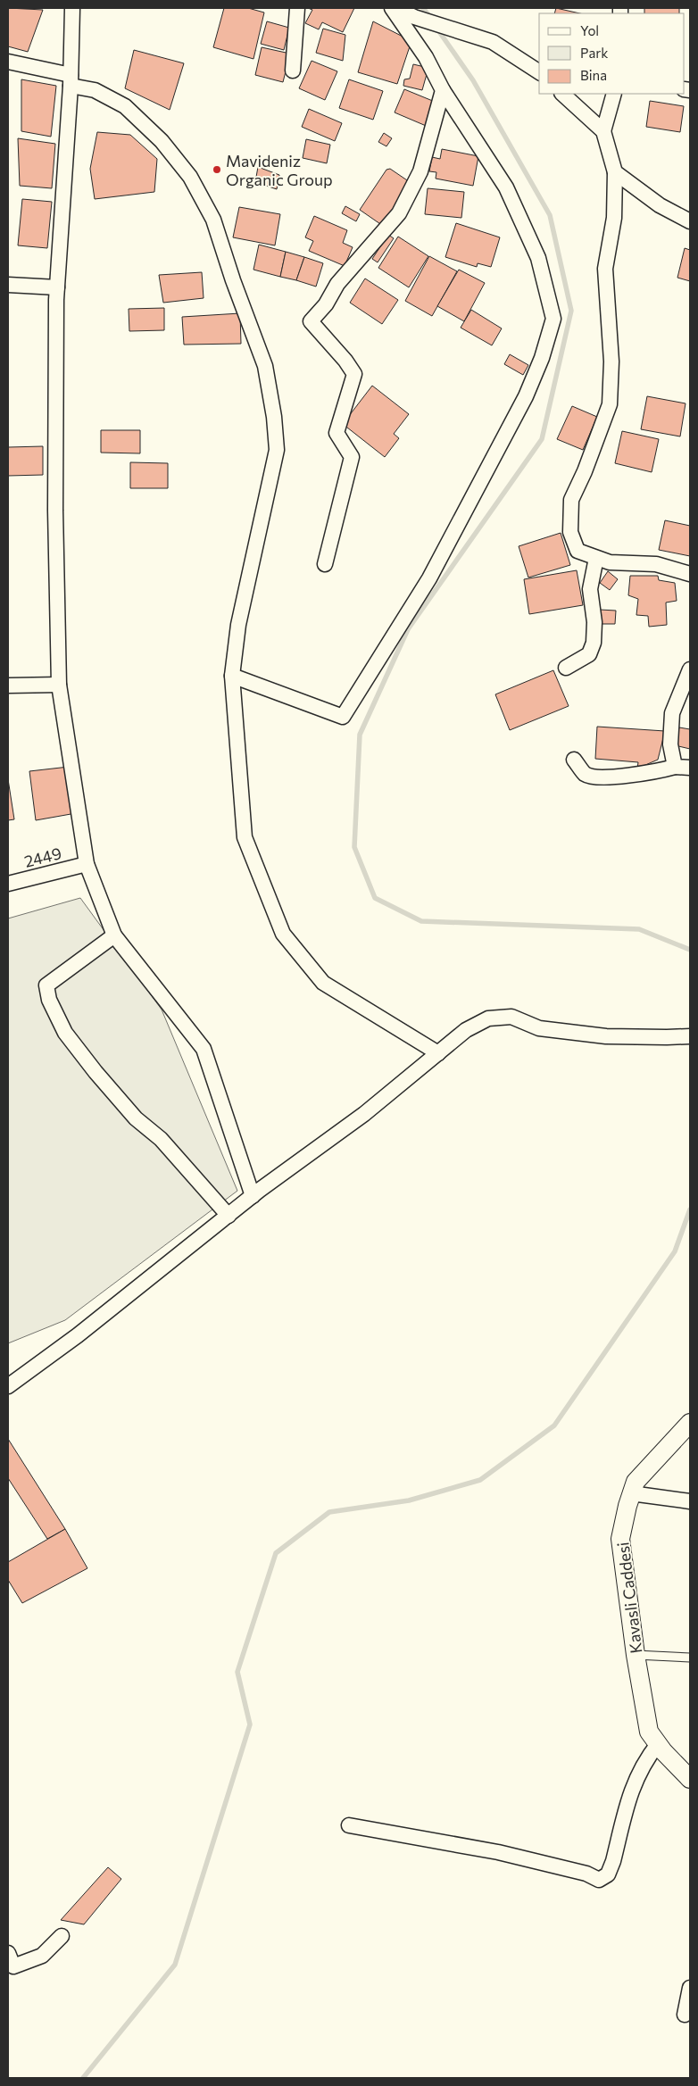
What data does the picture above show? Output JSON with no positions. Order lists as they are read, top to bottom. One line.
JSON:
{"streets":{"street":["2449","Kavasli Caddesi"]},"places":["Mavideniz Organic Group"],"legend":["Yol","Park","Bina"]}
